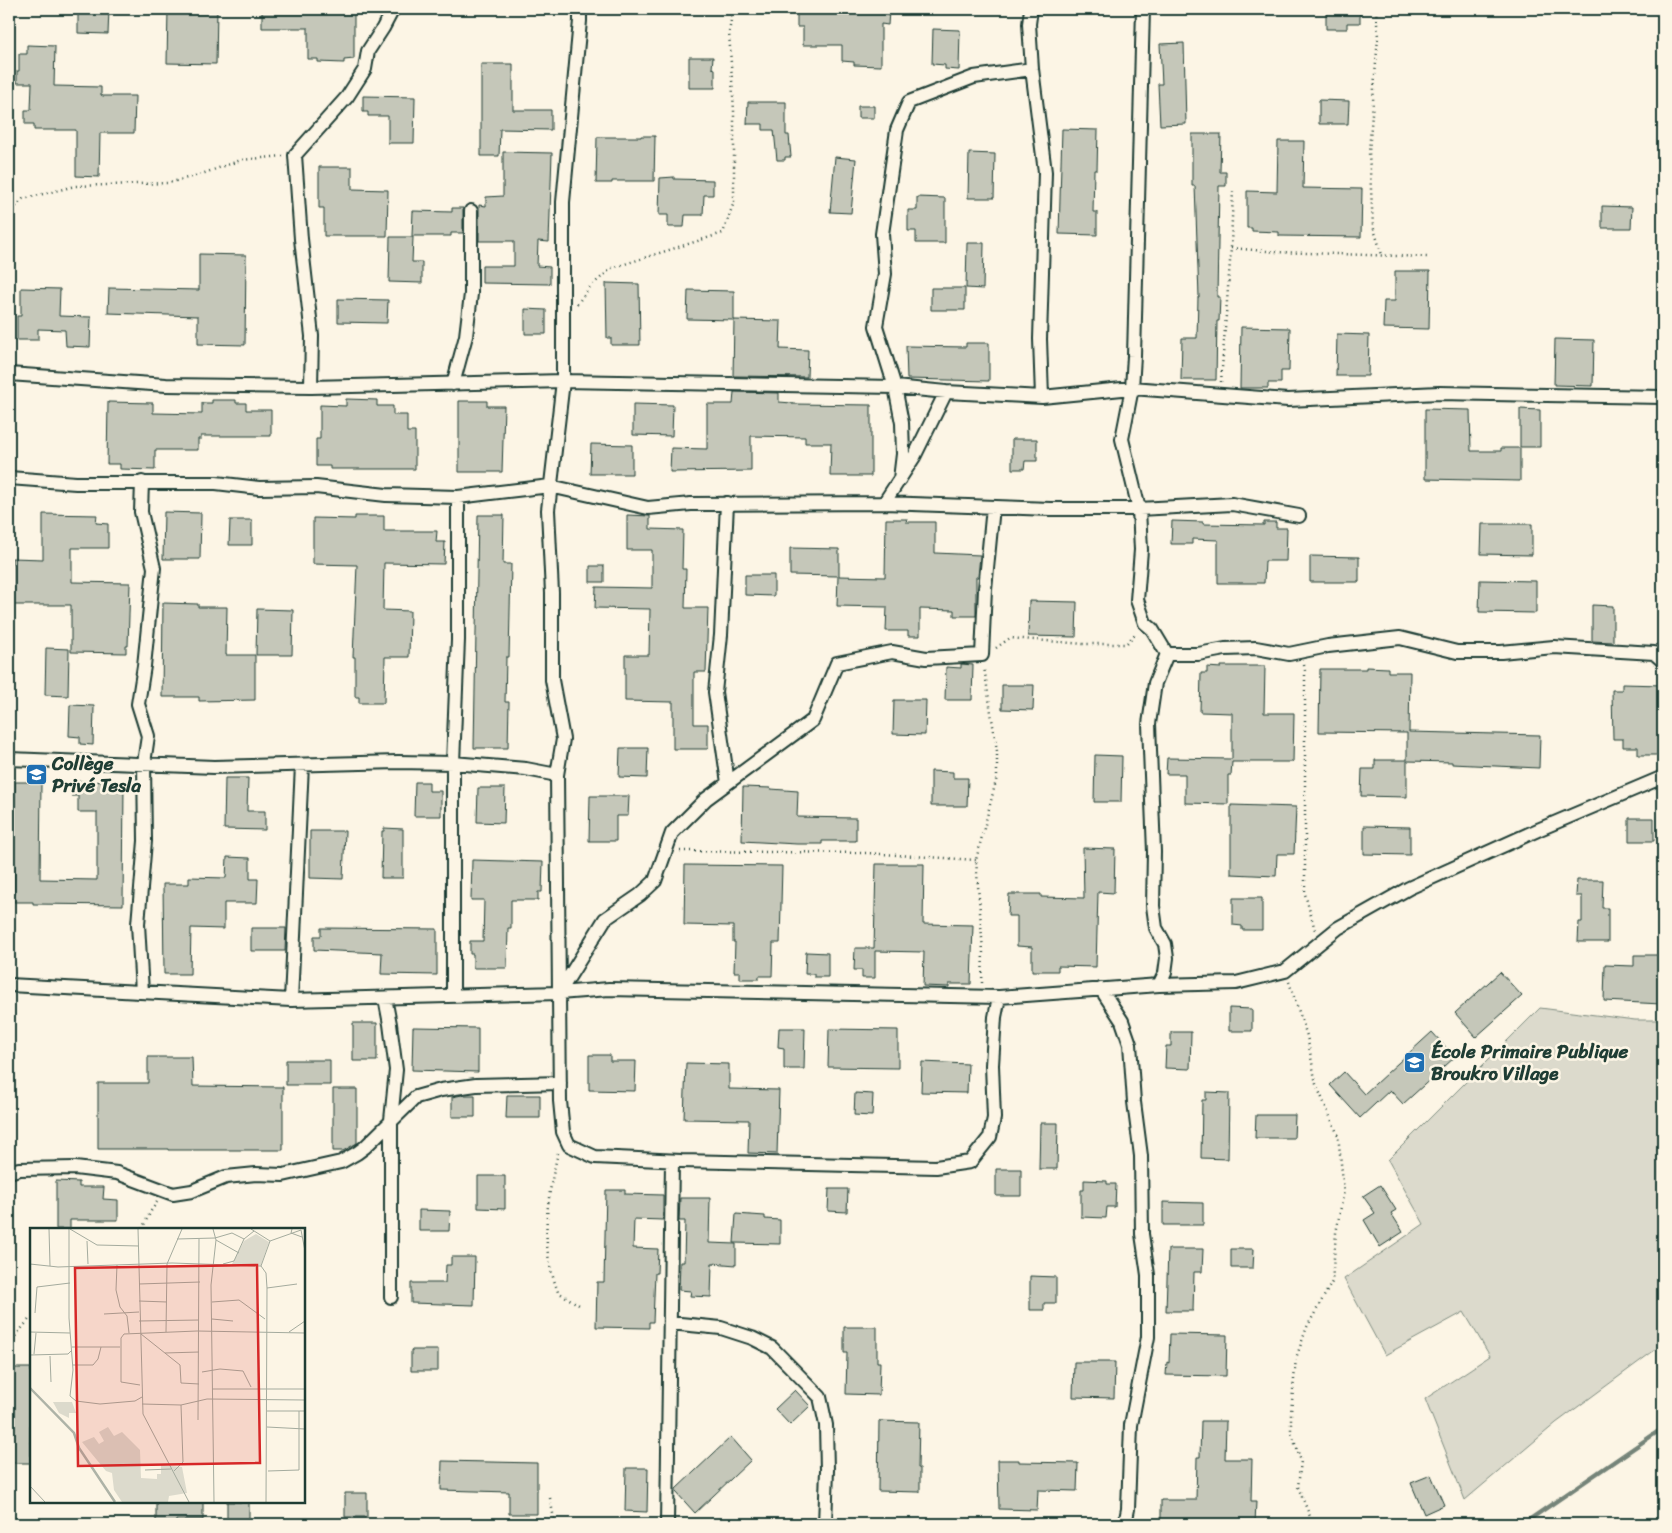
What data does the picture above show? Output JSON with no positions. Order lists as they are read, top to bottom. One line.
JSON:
{"places":{"school or university":["Collège Privé Tesla","École Primaire Publique Broukro Village"]}}
